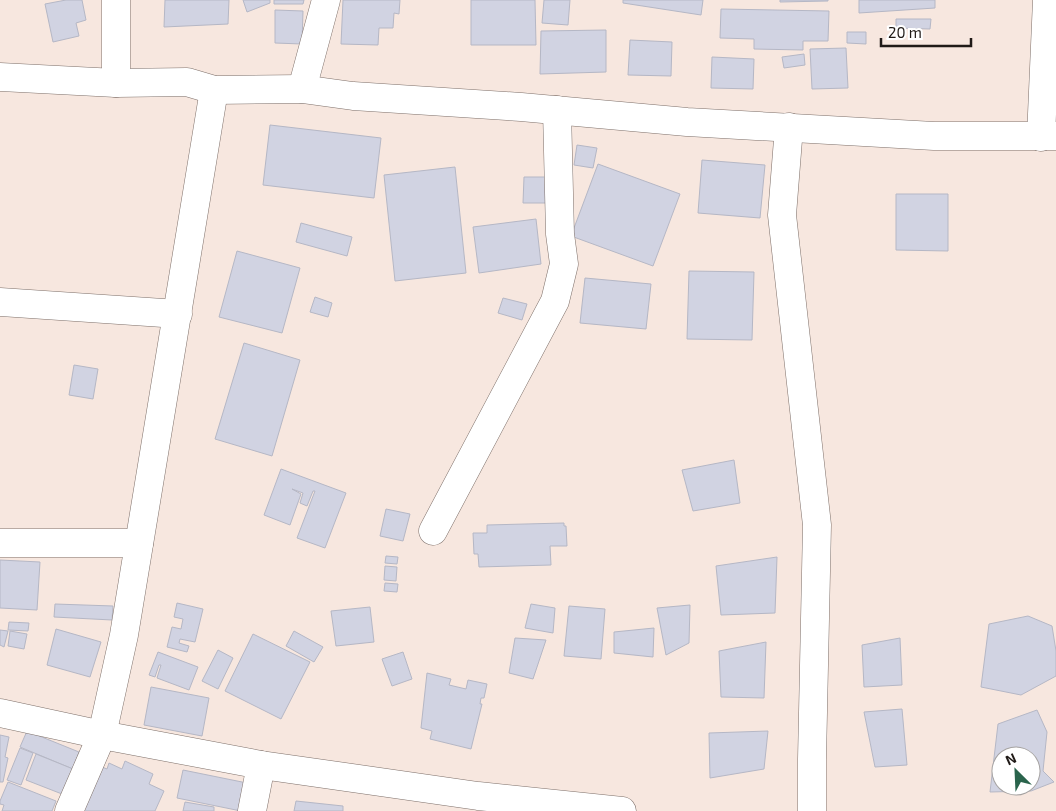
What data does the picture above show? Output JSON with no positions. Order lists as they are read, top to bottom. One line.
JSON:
{"scale_bar":"20 m","north":"top left"}
